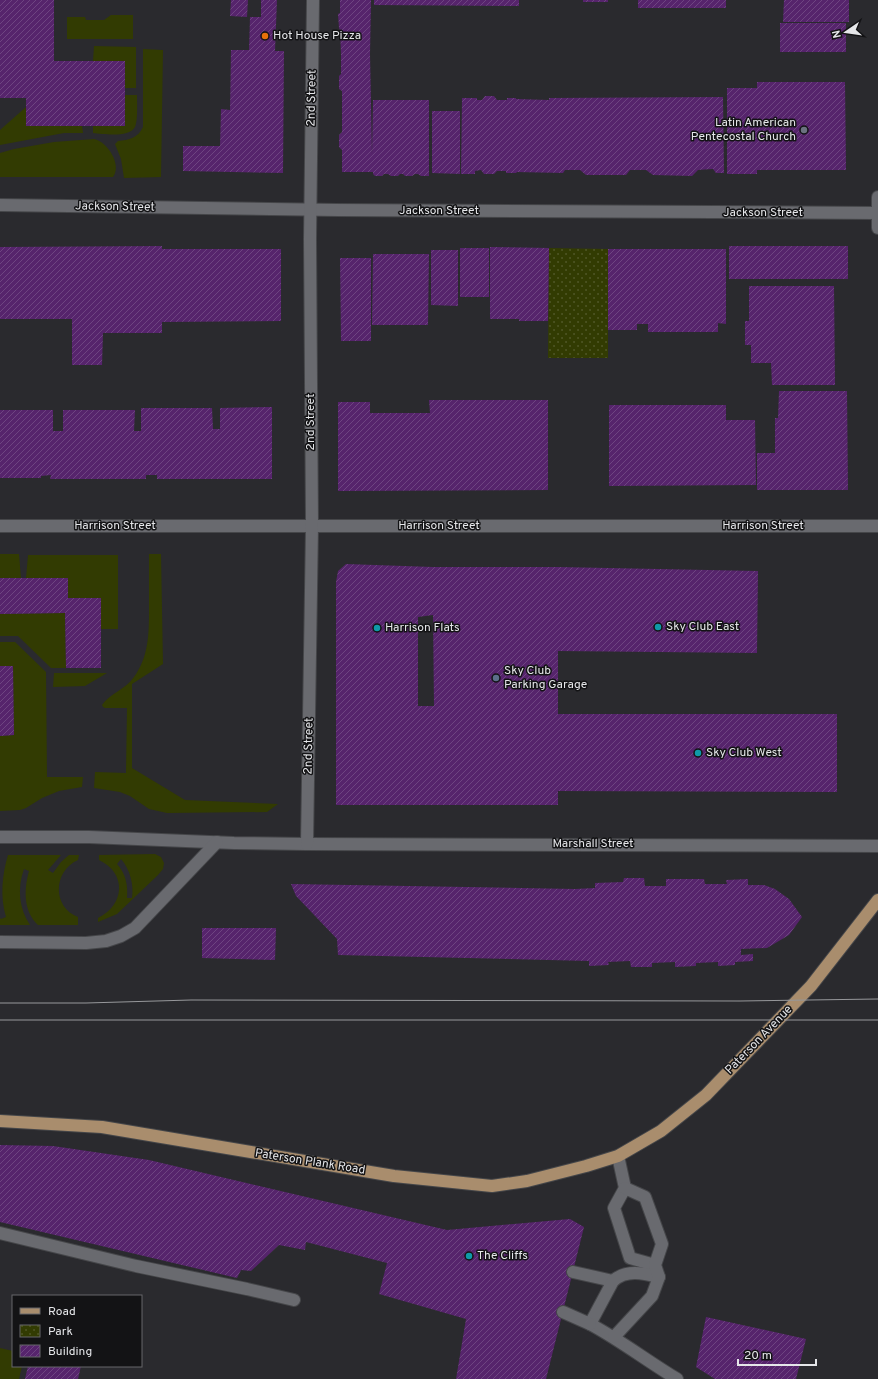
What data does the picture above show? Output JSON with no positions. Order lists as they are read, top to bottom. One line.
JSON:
{"streets":{"main road":["Paterson Avenue","Paterson Plank Road"],"street":["2nd Street","Jackson Street","Harrison Street","Marshall Street"]},"crossings":[["2nd Street","Jackson Street"],["2nd Street","Harrison Street"],["2nd Street","Marshall Street"],["Paterson Avenue","Paterson Plank Road"]],"places":["Hot House Pizza","Latin American Pentecostal Church","Sky Club East","Harrison Flats","Sky Club Parking Garage","Sky Club West","The Cliffs"],"legend":["Road","Park","Building"],"scale_bar":"20 m","north":"left"}
